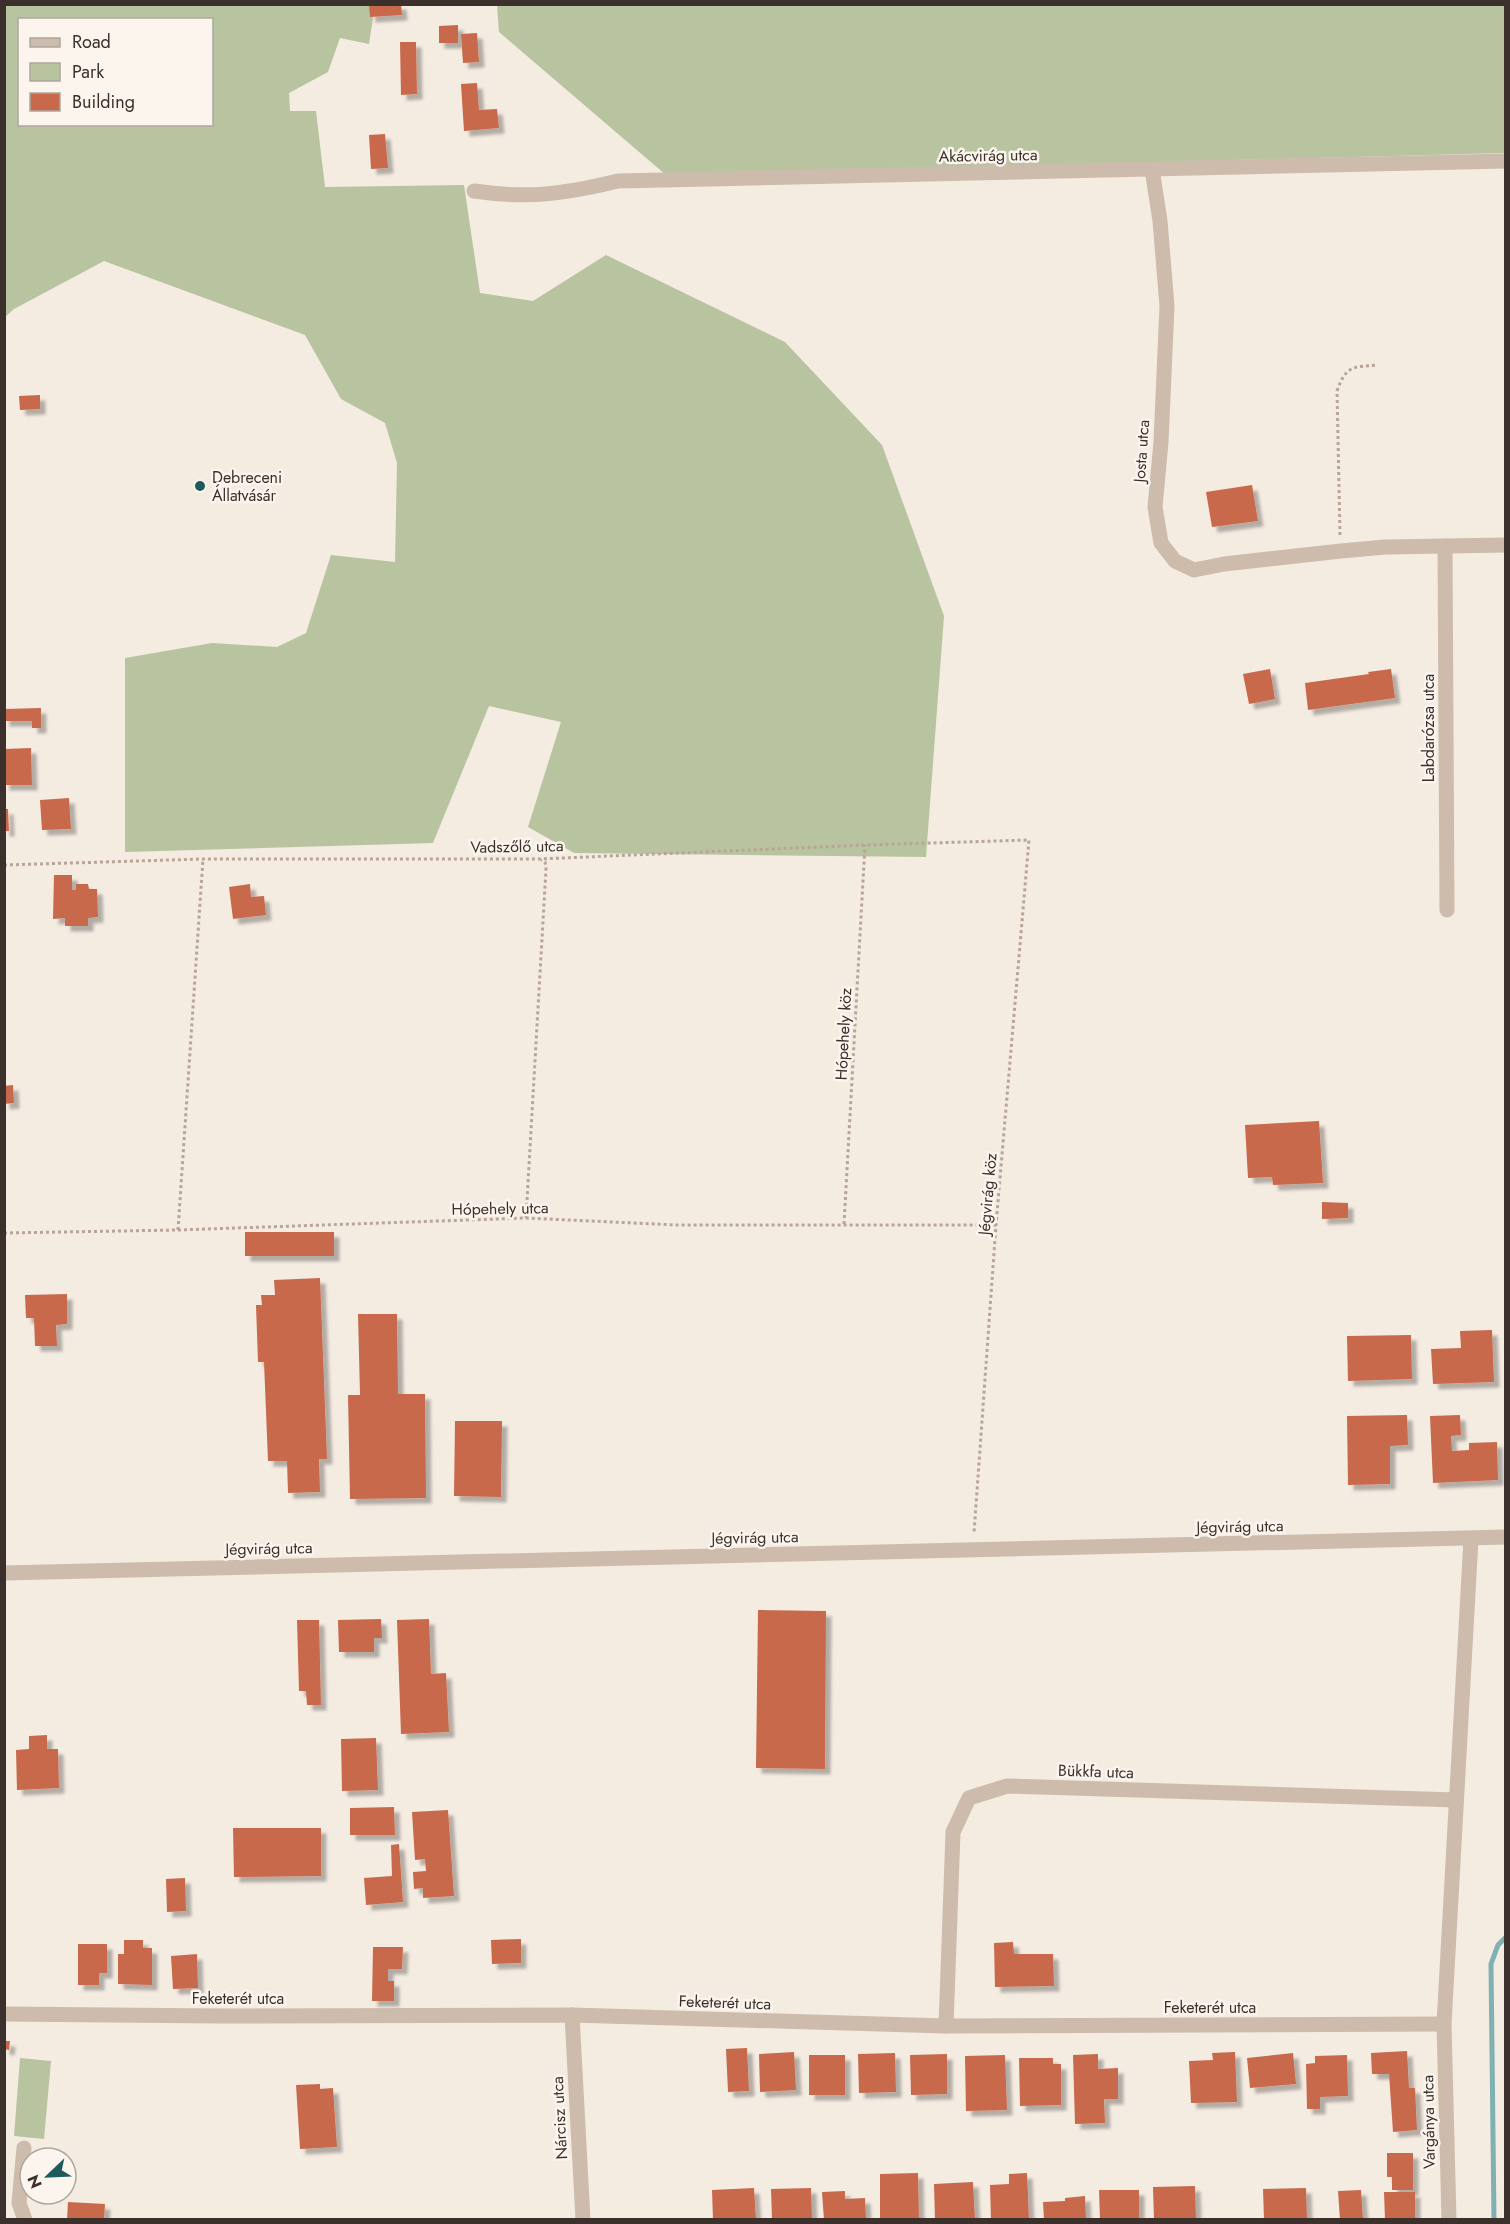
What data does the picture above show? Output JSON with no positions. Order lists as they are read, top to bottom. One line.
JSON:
{"streets":{"street":["Akácvirág utca","Josta utca","Labdarózsa utca","Jégvirág utca","Bükkfa utca","Feketerét utca","Nárcisz utca","Vargánya utca"],"path":["Vadszőlő utca","Hópehely köz","Jégvirág köz","Hópehely utca"]},"crossings":[["Akácvirág utca","Josta utca"],["Josta utca","Labdarózsa utca"],["Vadszőlő utca","Hópehely köz"],["Vadszőlő utca","Jégvirág köz"],["Hópehely köz","Hópehely utca"],["Jégvirág köz","Hópehely utca"],["Jégvirág köz","Jégvirág utca"],["Jégvirág utca","Vargánya utca"],["Bükkfa utca","Feketerét utca"],["Bükkfa utca","Vargánya utca"],["Feketerét utca","Nárcisz utca"],["Feketerét utca","Vargánya utca"]],"places":["Debreceni Állatvásár"],"legend":["Road","Park","Building"],"north":"bottom left"}
